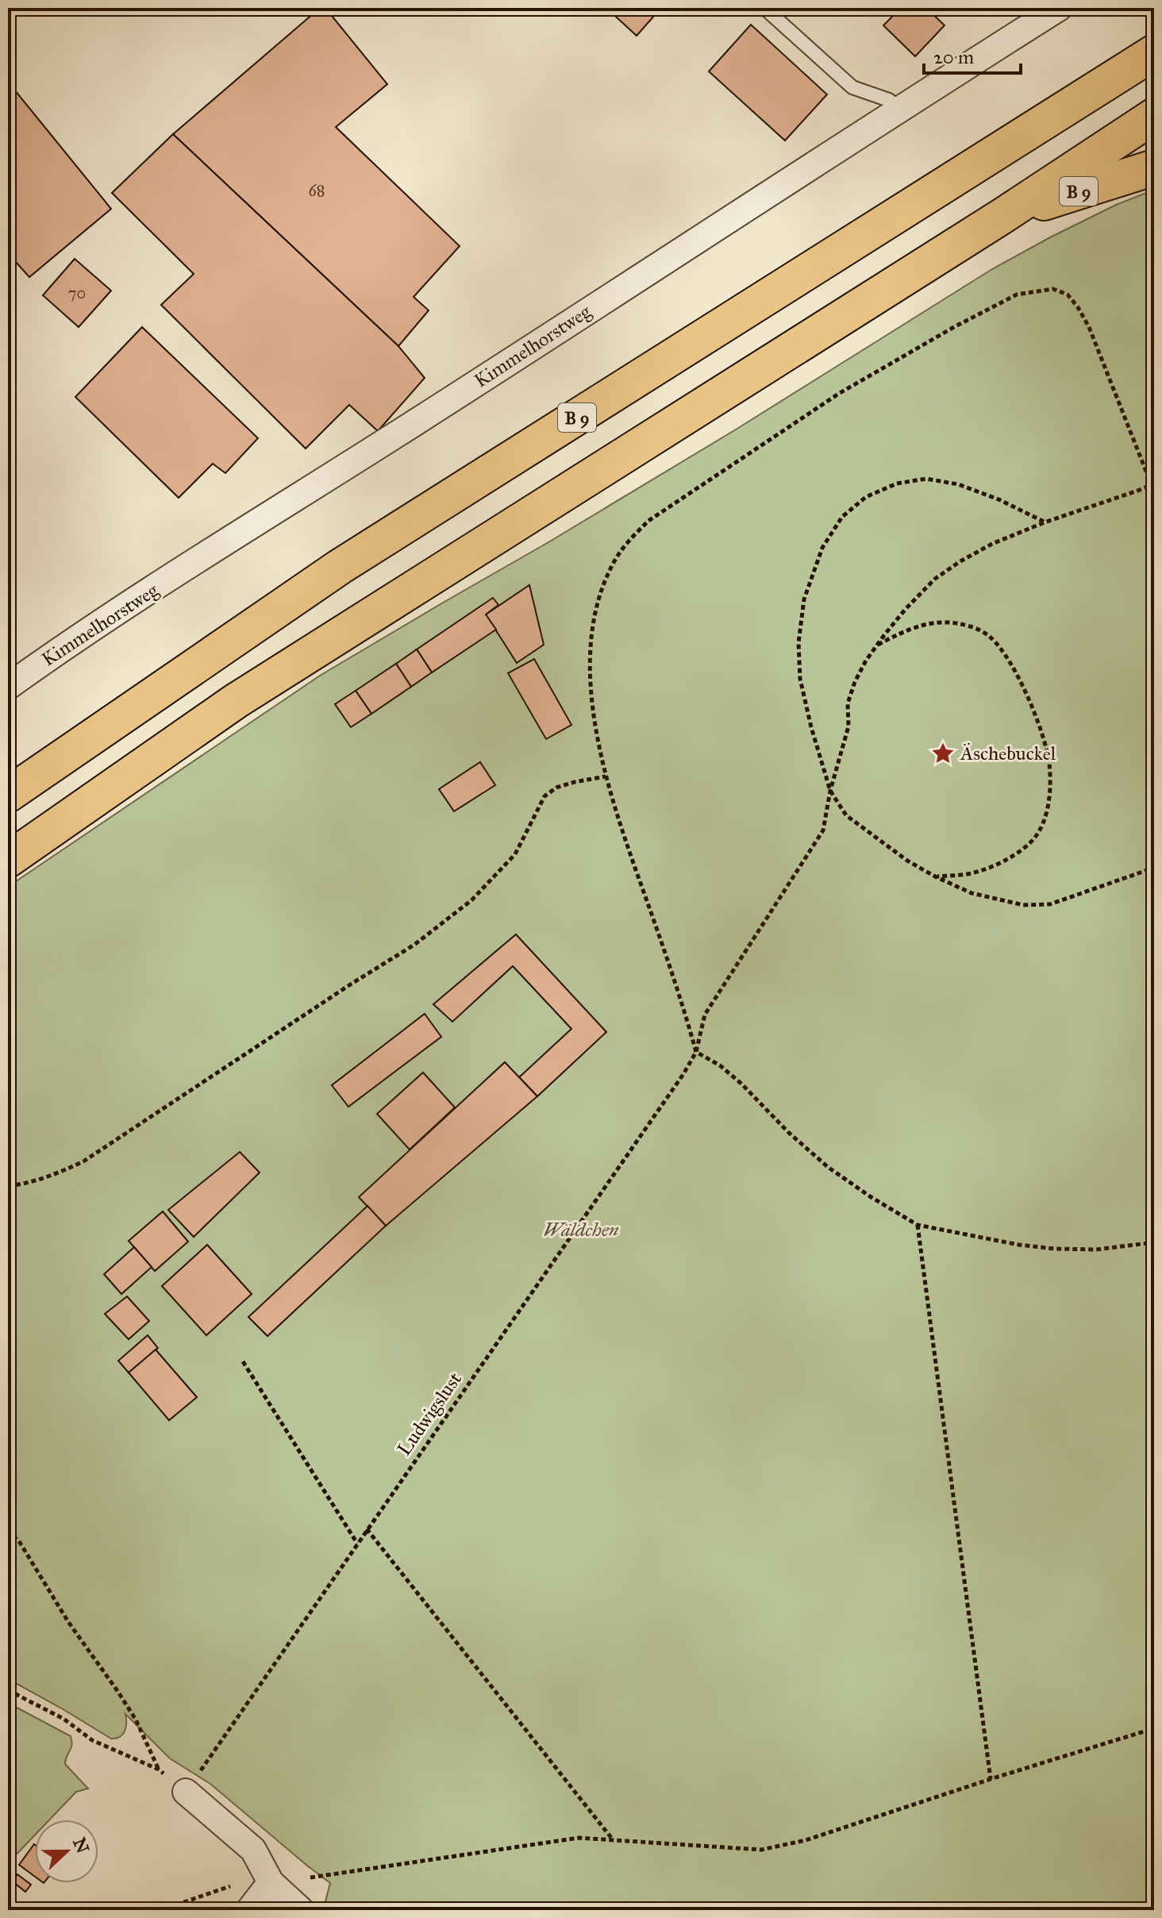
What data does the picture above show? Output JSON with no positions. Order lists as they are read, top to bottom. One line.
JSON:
{"streets":{"highway":["B 9"],"street":["Kimmelhorstweg"],"path":["Ludwigslust"]},"parks":["Wäldchen"],"places":{"place":["Äschebuckel"]},"house_numbers":["68","70"],"scale_bar":"20 m","north":"right"}
